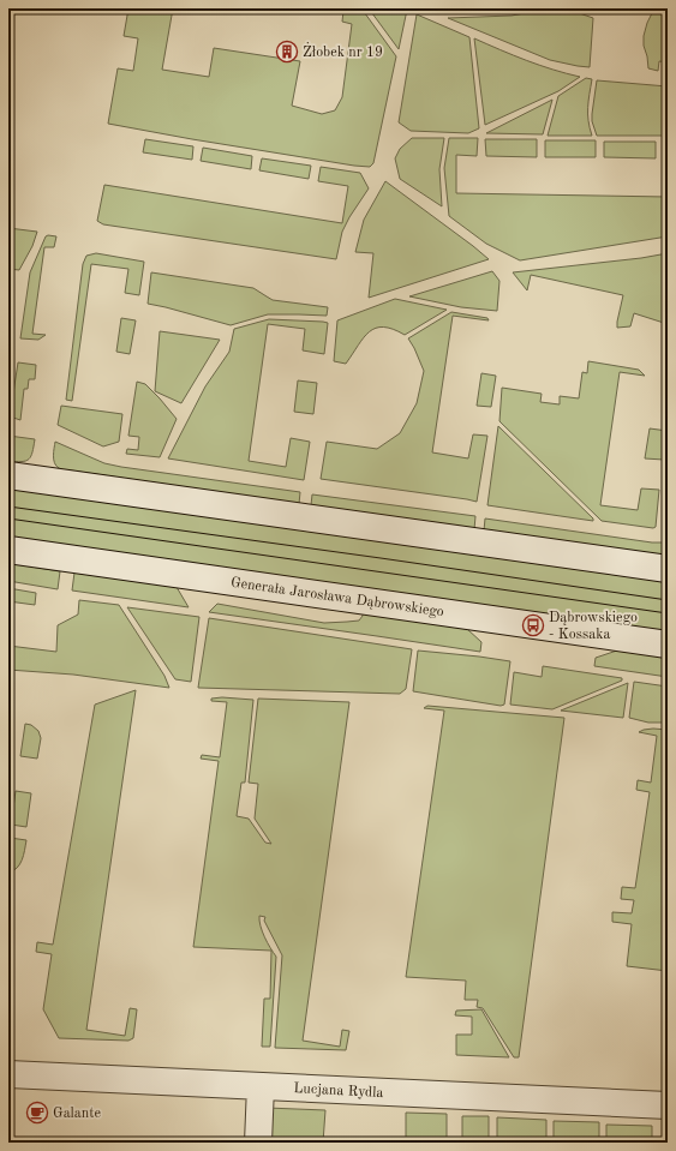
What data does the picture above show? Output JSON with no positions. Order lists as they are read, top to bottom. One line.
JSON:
{"streets":{"main road":["Generała Jarosława Dąbrowskiego","Lucjana Rydla"]},"places":{"building":["Żłobek nr 19"],"bus stop":["Dąbrowskiego - Kossaka"],"cafe":["Galante"]}}
